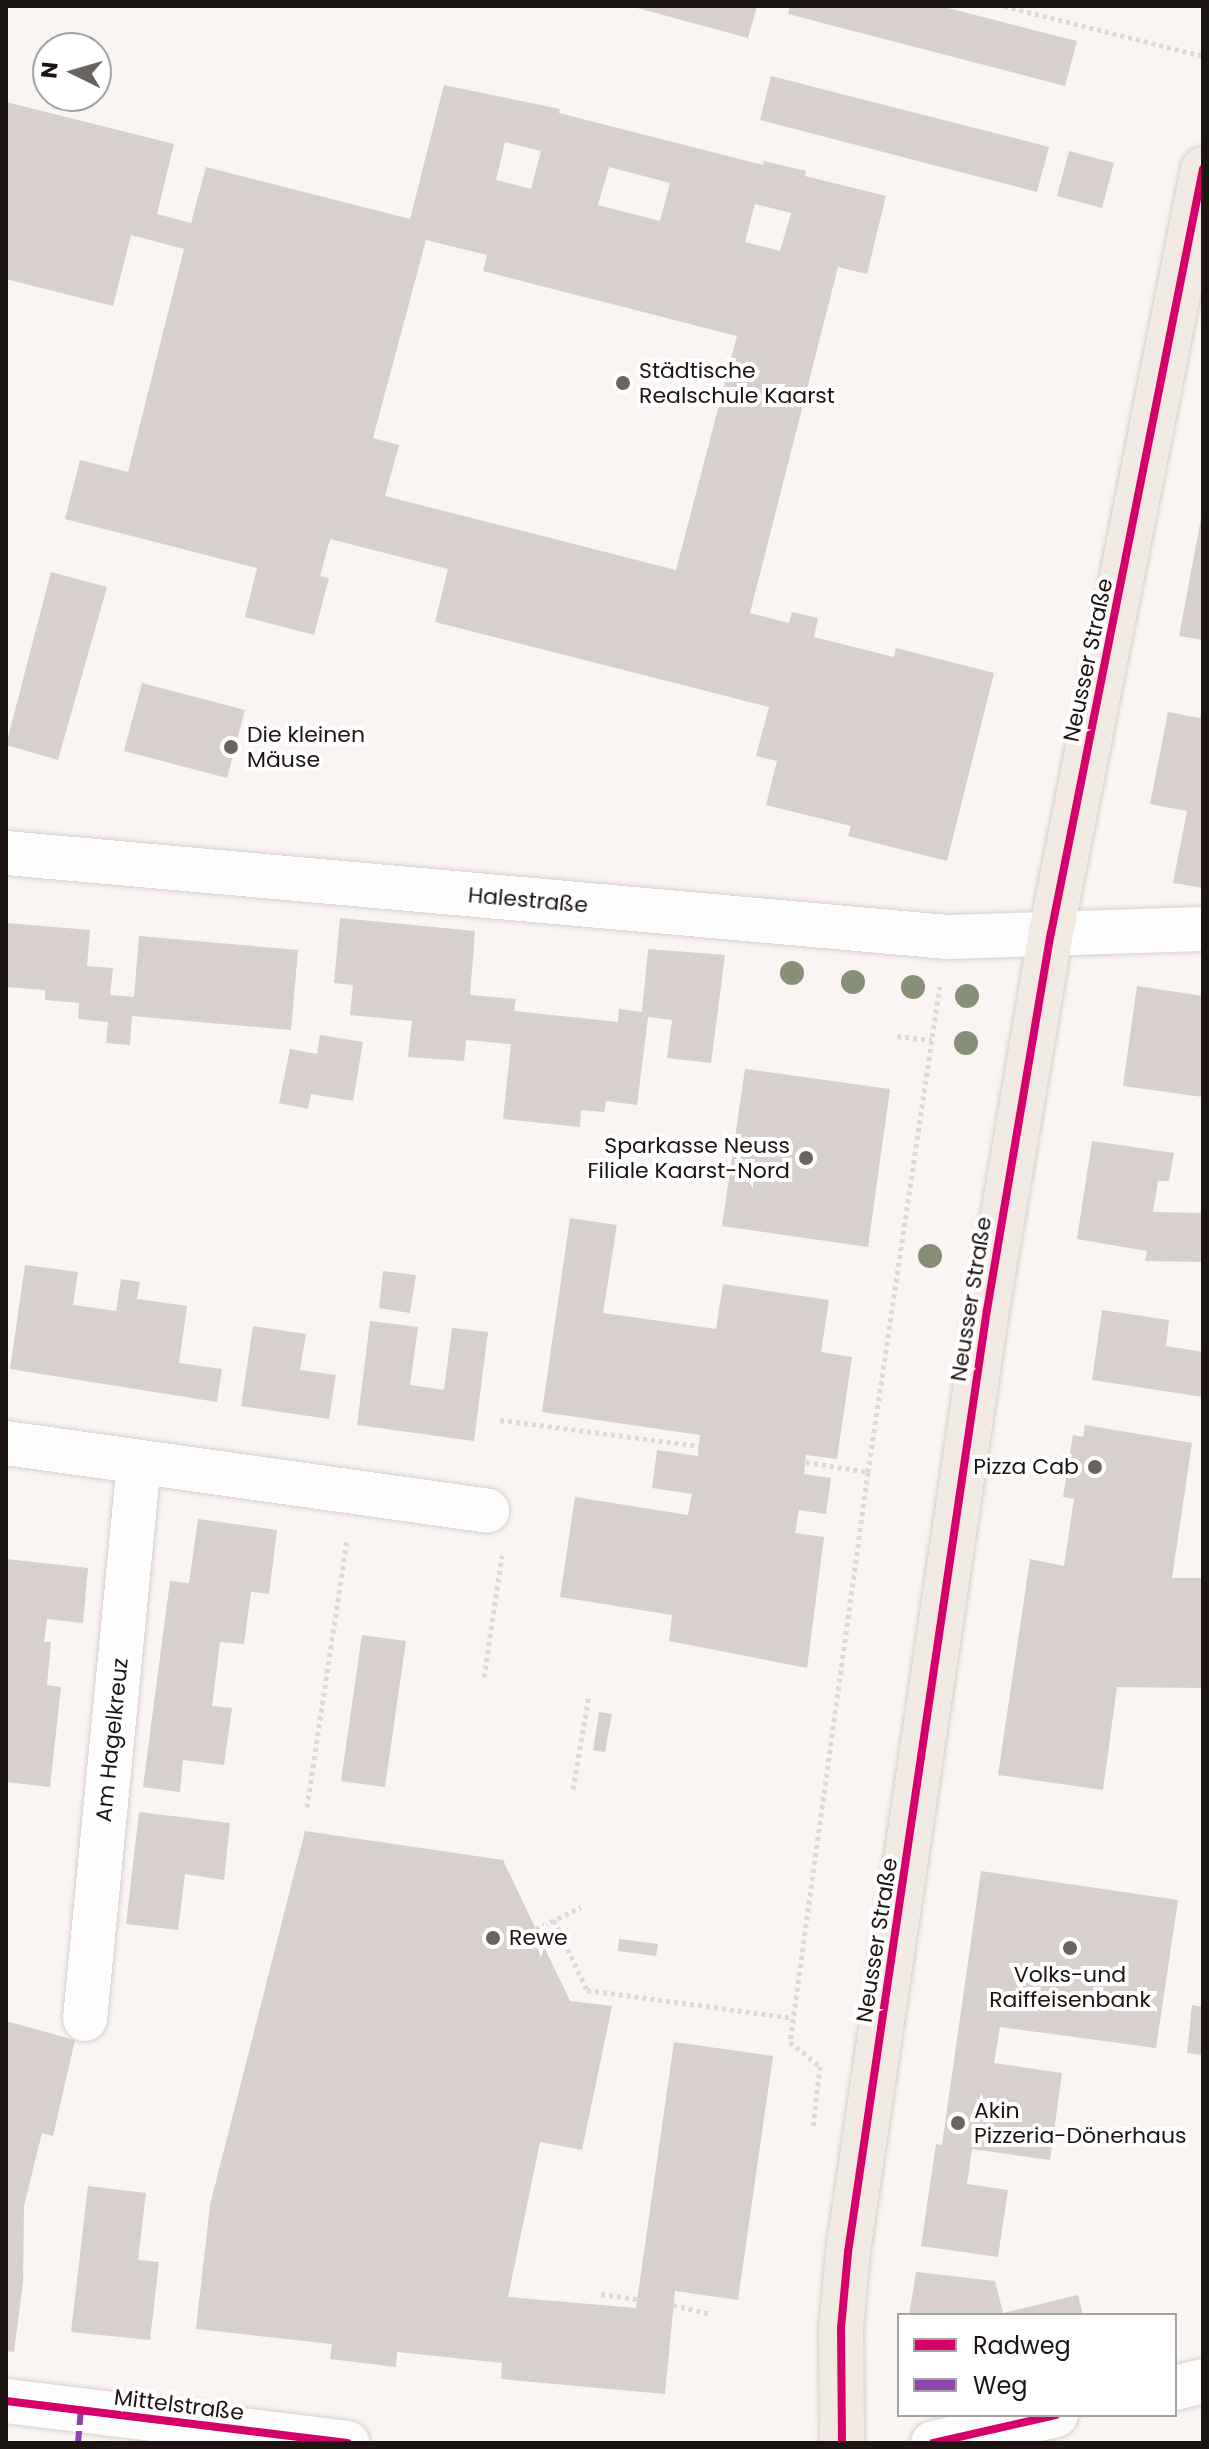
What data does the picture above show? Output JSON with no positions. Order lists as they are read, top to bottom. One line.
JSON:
{"streets":{"main road":["Neusser Straße"],"street":["Halestraße","Am Hagelkreuz","Mittelstraße"]},"crossings":[["Neusser Straße","Halestraße"]],"places":["Städtische Realschule Kaarst","Die kleinen Mäuse","Sparkasse Neuss Filiale Kaarst-Nord","Pizza Cab","Rewe","Volks-und Raiffeisenbank","Akin Pizzeria-Dönerhaus"],"legend":["Radweg","Weg"],"north":"left"}
